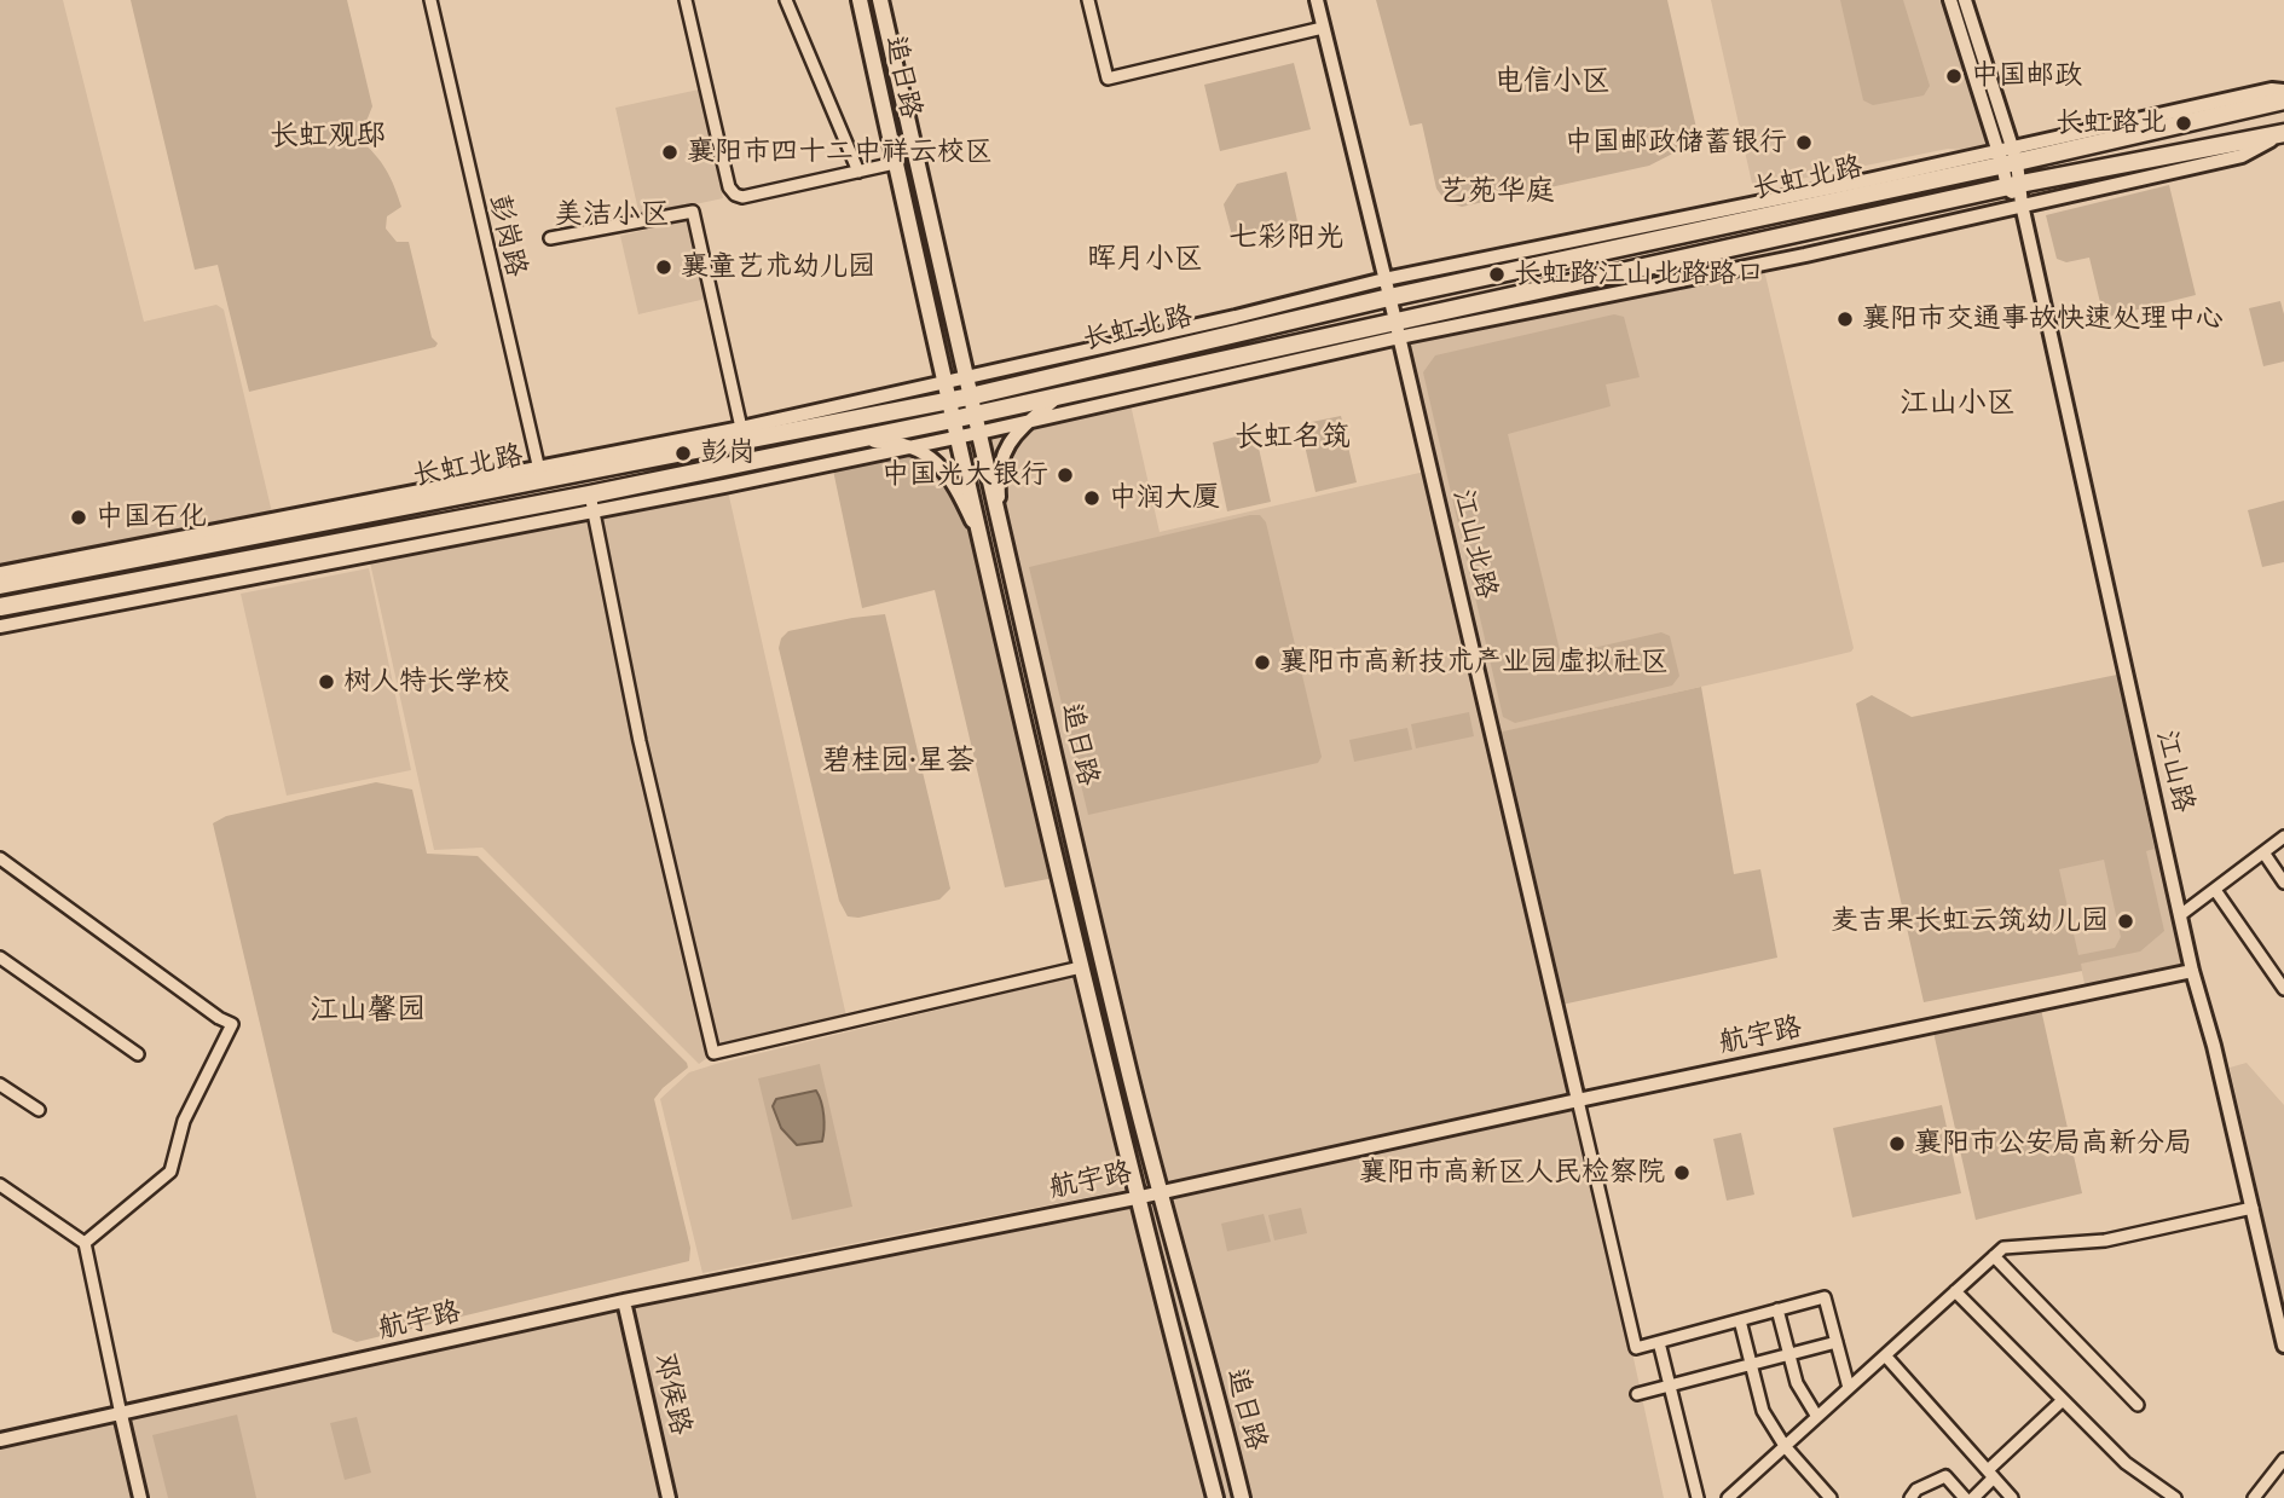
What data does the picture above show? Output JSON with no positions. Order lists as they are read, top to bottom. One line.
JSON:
{"streets":{"highway":["长虹北路"],"main road":["追日路"],"street":["彭岗路","江山北路","江山路","航宇路","邓侯路"]},"crossings":[["追日路","长虹北路"],["追日路","航宇路"],["长虹北路","彭岗路"],["长虹北路","江山北路"],["江山北路","航宇路"],["江山路","航宇路"],["航宇路","邓侯路"]],"districts":["电信小区","长虹观邸","艺苑华庭","美洁小区","七彩阳光","晖月小区","江山小区","长虹名筑","碧桂园·星荟","江山馨园"],"places":["中国邮政","长虹路北","中国邮政储蓄银行","襄阳市四十二中祥云校区","襄童艺术幼儿园","长虹路江山北路路口","襄阳市交通事故快速处理中心","彭岗","中国光大银行","中润大厦","中国石化","襄阳市高新技术产业园虚拟社区","树人特长学校","麦吉果长虹云筑幼儿园","襄阳市公安局高新分局","襄阳市高新区人民检察院"]}
